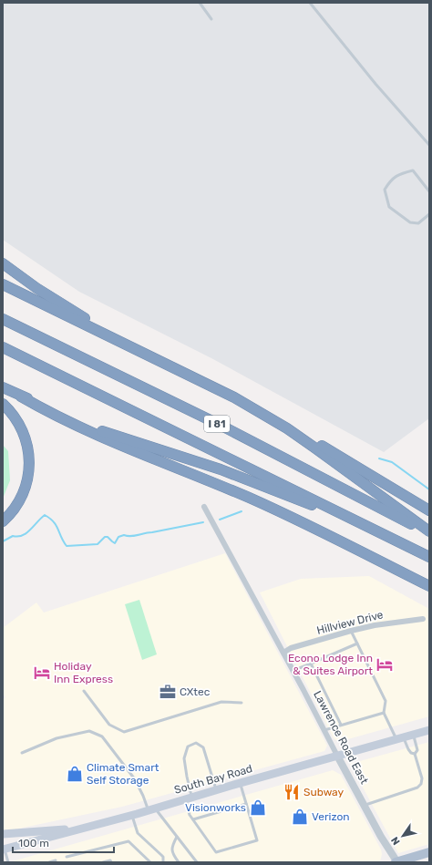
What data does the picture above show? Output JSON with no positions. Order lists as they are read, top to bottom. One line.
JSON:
{"streets":{"highway":["I 81"],"main road":["South Bay Road"],"street":["Hillview Drive","Lawrence Road East"]},"crossings":[["Hillview Drive","Lawrence Road East"],["Lawrence Road East","South Bay Road"]],"places":{"hotel":["Econo Lodge Inn & Suites Airport","Holiday Inn Express"],"office":["CXtec"],"shop":["Climate Smart Self Storage","Visionworks","Verizon"],"restaurant":["Subway"]},"scale_bar":"100 m","north":"bottom left"}
